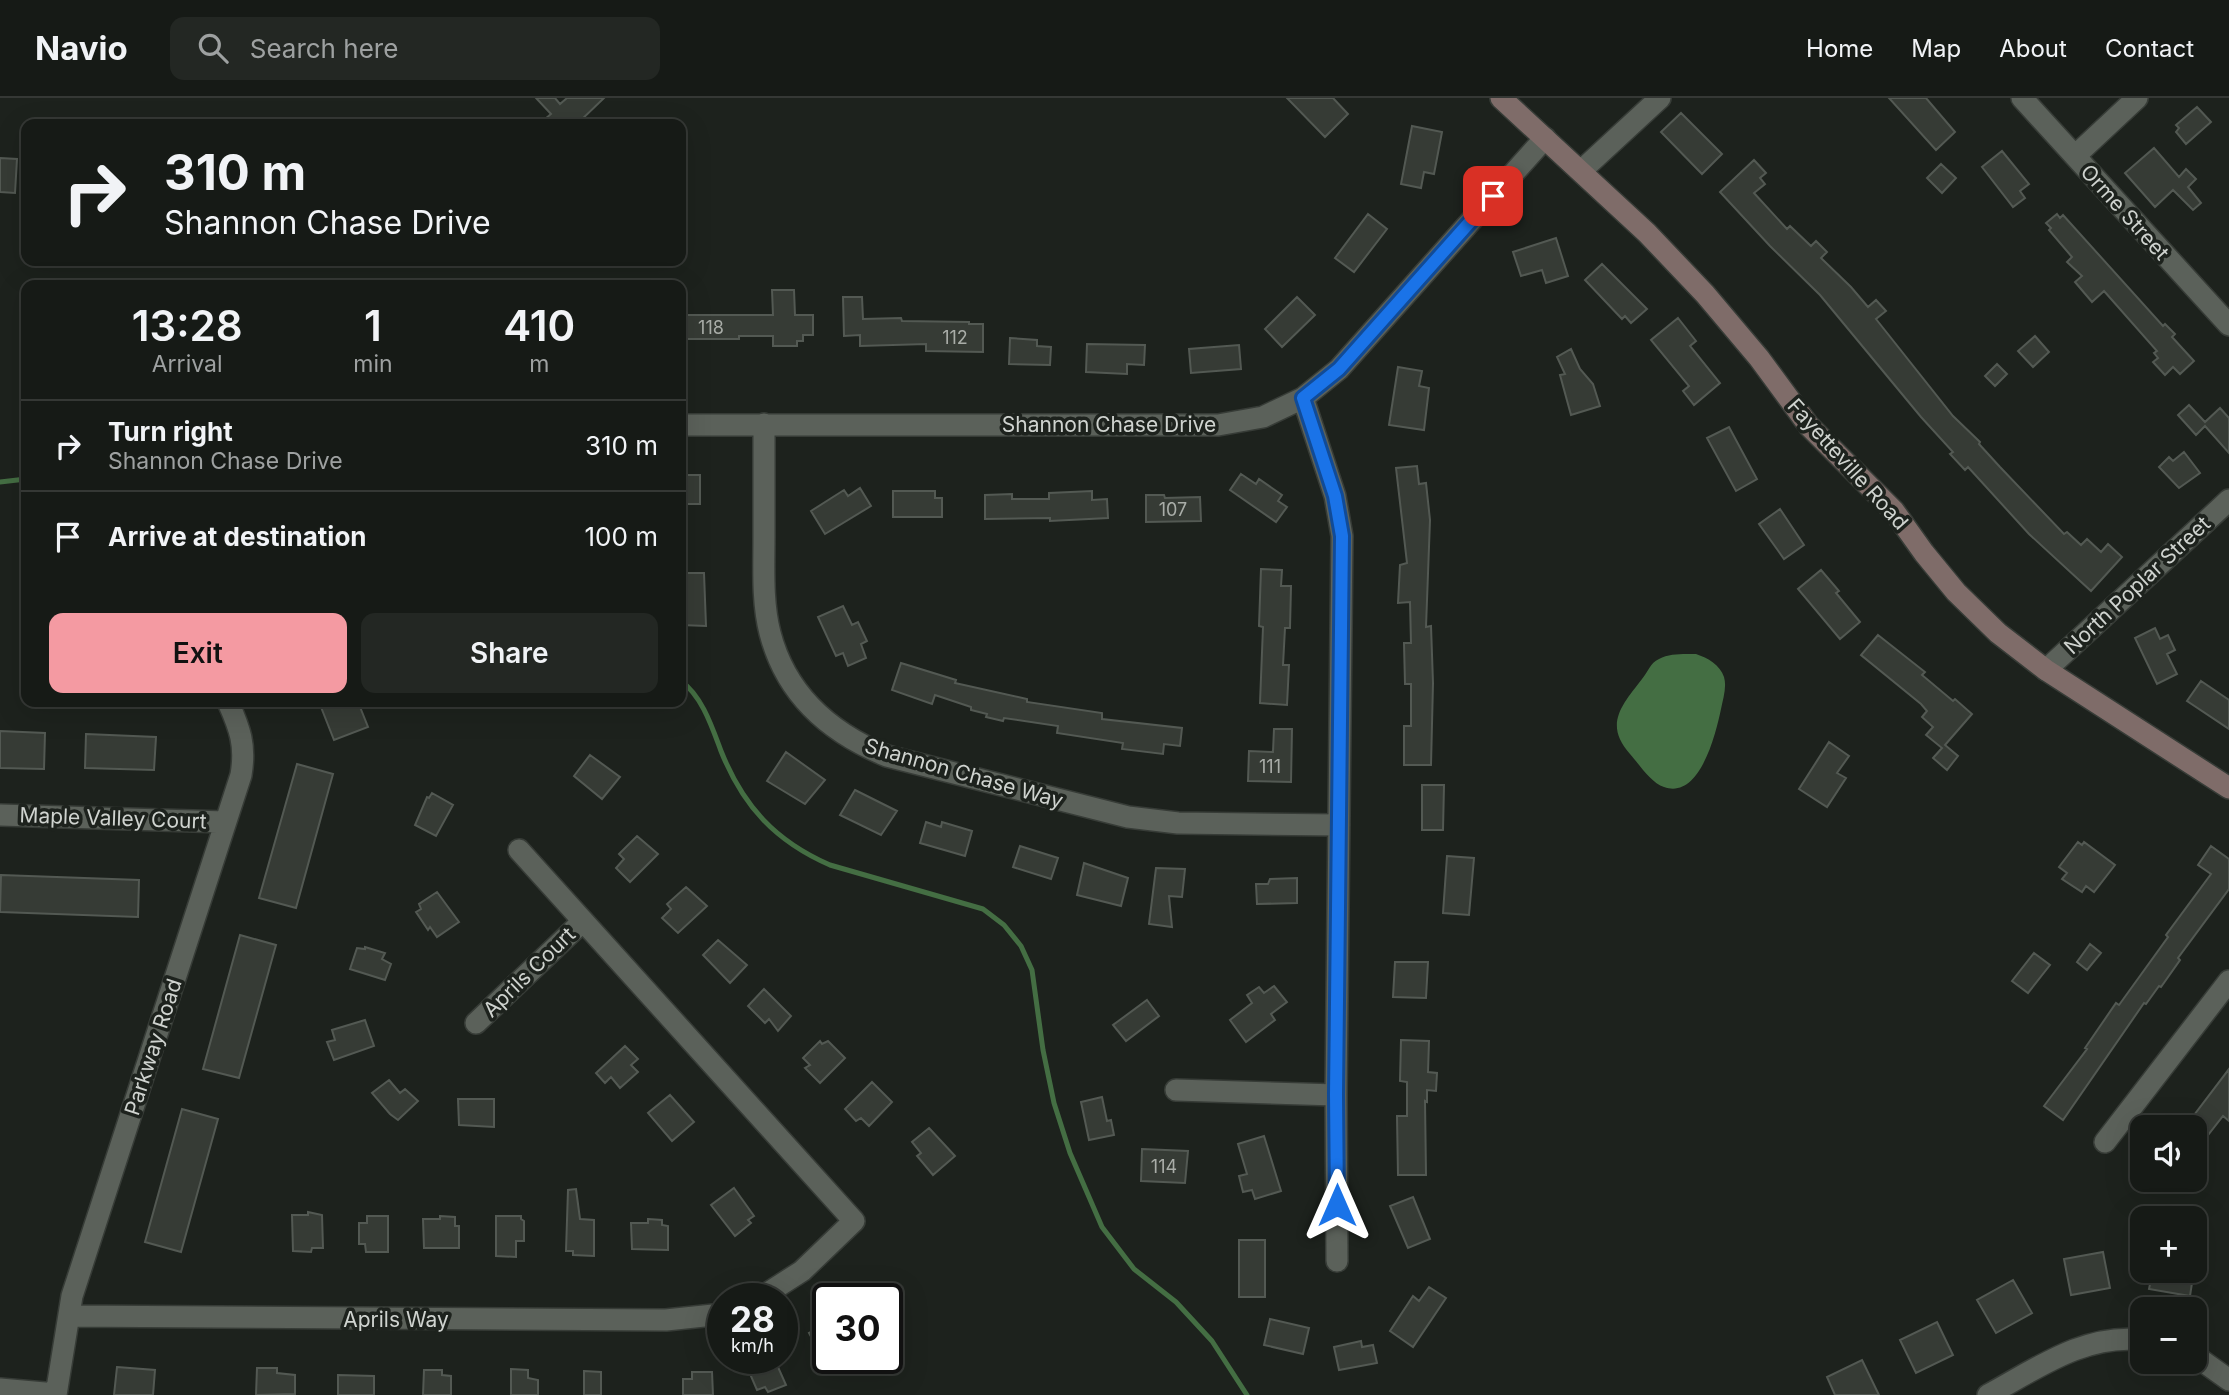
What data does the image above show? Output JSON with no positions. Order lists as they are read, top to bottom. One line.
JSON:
{"streets":{"street":["Orme Street","Shannon Chase Drive","Fayetteville Road","North Poplar Street","Shannon Chase Way","Maple Valley Court","Aprils Court","Parkway Road","Aprils Way"]},"crossings":[["Shannon Chase Drive","Fayetteville Road"],["Shannon Chase Drive","Shannon Chase Way"],["Fayetteville Road","North Poplar Street"],["Maple Valley Court","Parkway Road"],["Parkway Road","Aprils Way"]],"house_numbers":["118","112","107","111","114"],"page":{"header":"Navio","search":"Search here","nav":["Home","Map","About","Contact"],"turn":["310 m","Shannon Chase Drive"],"eta":["13:28","Arrival","1","min","410","m"],"list":[{"name":"Turn right","note":"Shannon Chase Drive","value":"310 m"},{"name":"Arrive at destination","value":"100 m"}],"buttons":["Exit","Share"],"map_buttons":["+","−"],"speed":"28 km/h","limit":"30"}}
